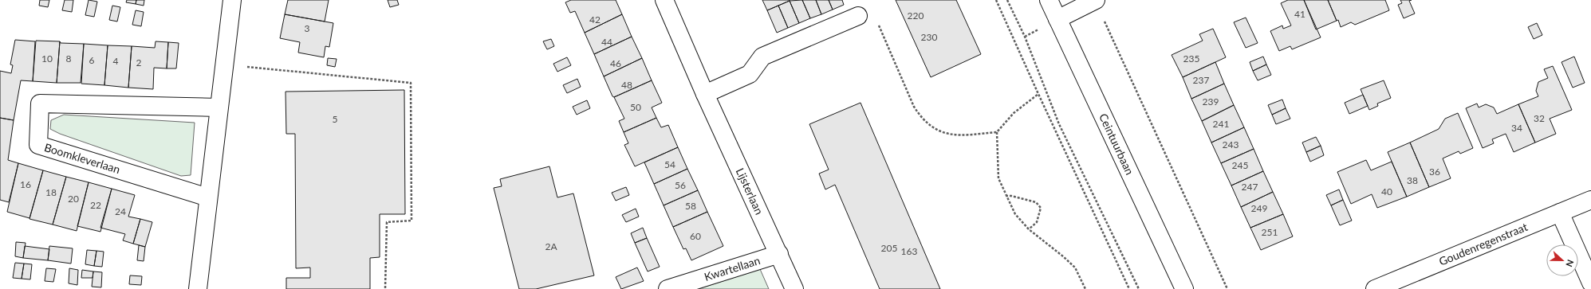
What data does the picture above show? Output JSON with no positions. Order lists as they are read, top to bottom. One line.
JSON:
{"streets":{"street":["Ceintuurbaan","Boomkleverlaan","Lijsterlaan","Goudenregenstraat","Kwartellaan"]},"crossings":[["Lijsterlaan","Kwartellaan"]],"house_numbers":["41","220","42","3","230","44","10","8","235","6","4","2","46","237","48","239","50","32","5","241","34","243","54","245","36","38","16","56","247","40","18","20","22","58","249","24","251","60","2A","205","163"],"north":"right"}
